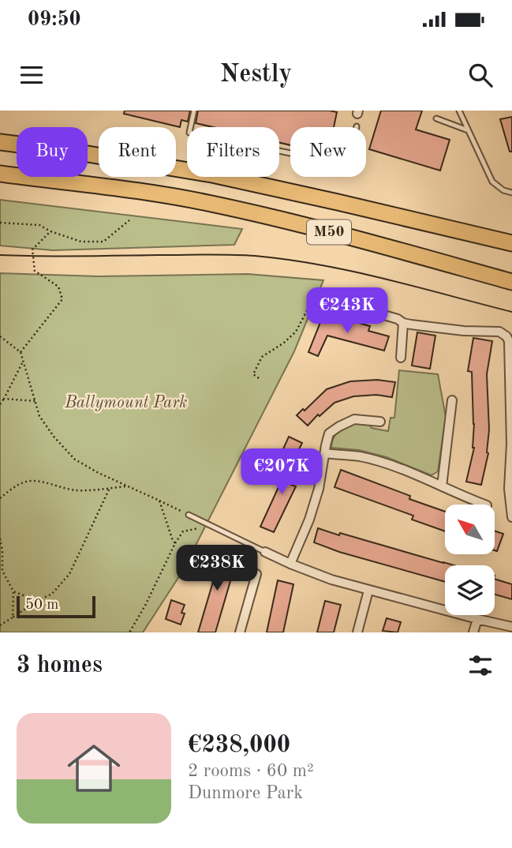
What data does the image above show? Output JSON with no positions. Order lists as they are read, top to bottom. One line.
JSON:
{"streets":{"highway":["M50"]},"parks":["Ballymount Park"],"scale_bar":"50 m","north":"top left","page":{"status":"09:50","header":"Nestly","chip":["Buy","Rent","Filters","New"],"price":["€243K","€207K","€238K"],"scale":"50 m","heading":"3 homes","list":[{"name":"€238,000","note":"2 rooms · 60 m² · Dunmore Park"}]}}
